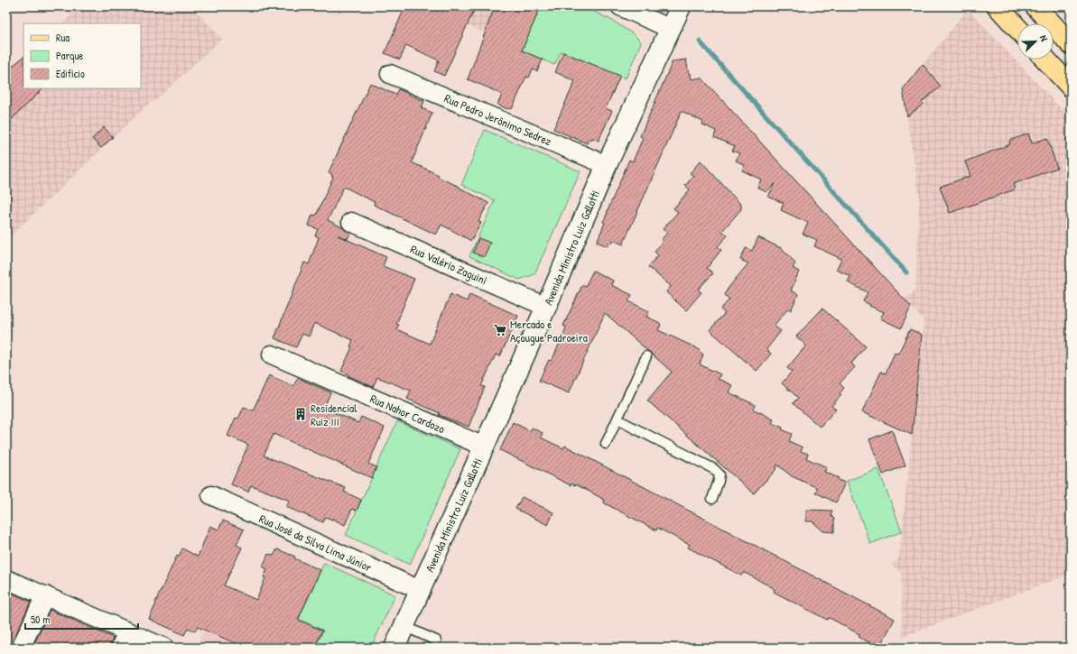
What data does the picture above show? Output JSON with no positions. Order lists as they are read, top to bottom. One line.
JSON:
{"streets":{"street":["Rua Pedro Jerônimo Sedrez","Avenida Ministro Luiz Gallotti","Rua Valério Zaguini","Rua Nahor Cardozo","Rua José da Silva Lima Júnior"]},"crossings":[["Rua Pedro Jerônimo Sedrez","Avenida Ministro Luiz Gallotti"],["Avenida Ministro Luiz Gallotti","Rua Valério Zaguini"],["Avenida Ministro Luiz Gallotti","Rua Nahor Cardozo"],["Avenida Ministro Luiz Gallotti","Rua José da Silva Lima Júnior"]],"places":{"supermarket":["Mercado e Açougue Padroeira"],"building":["Residencial Ruiz III"]},"legend":["Rua","Parque","Edifício"],"scale_bar":"50 m","north":"top right"}
